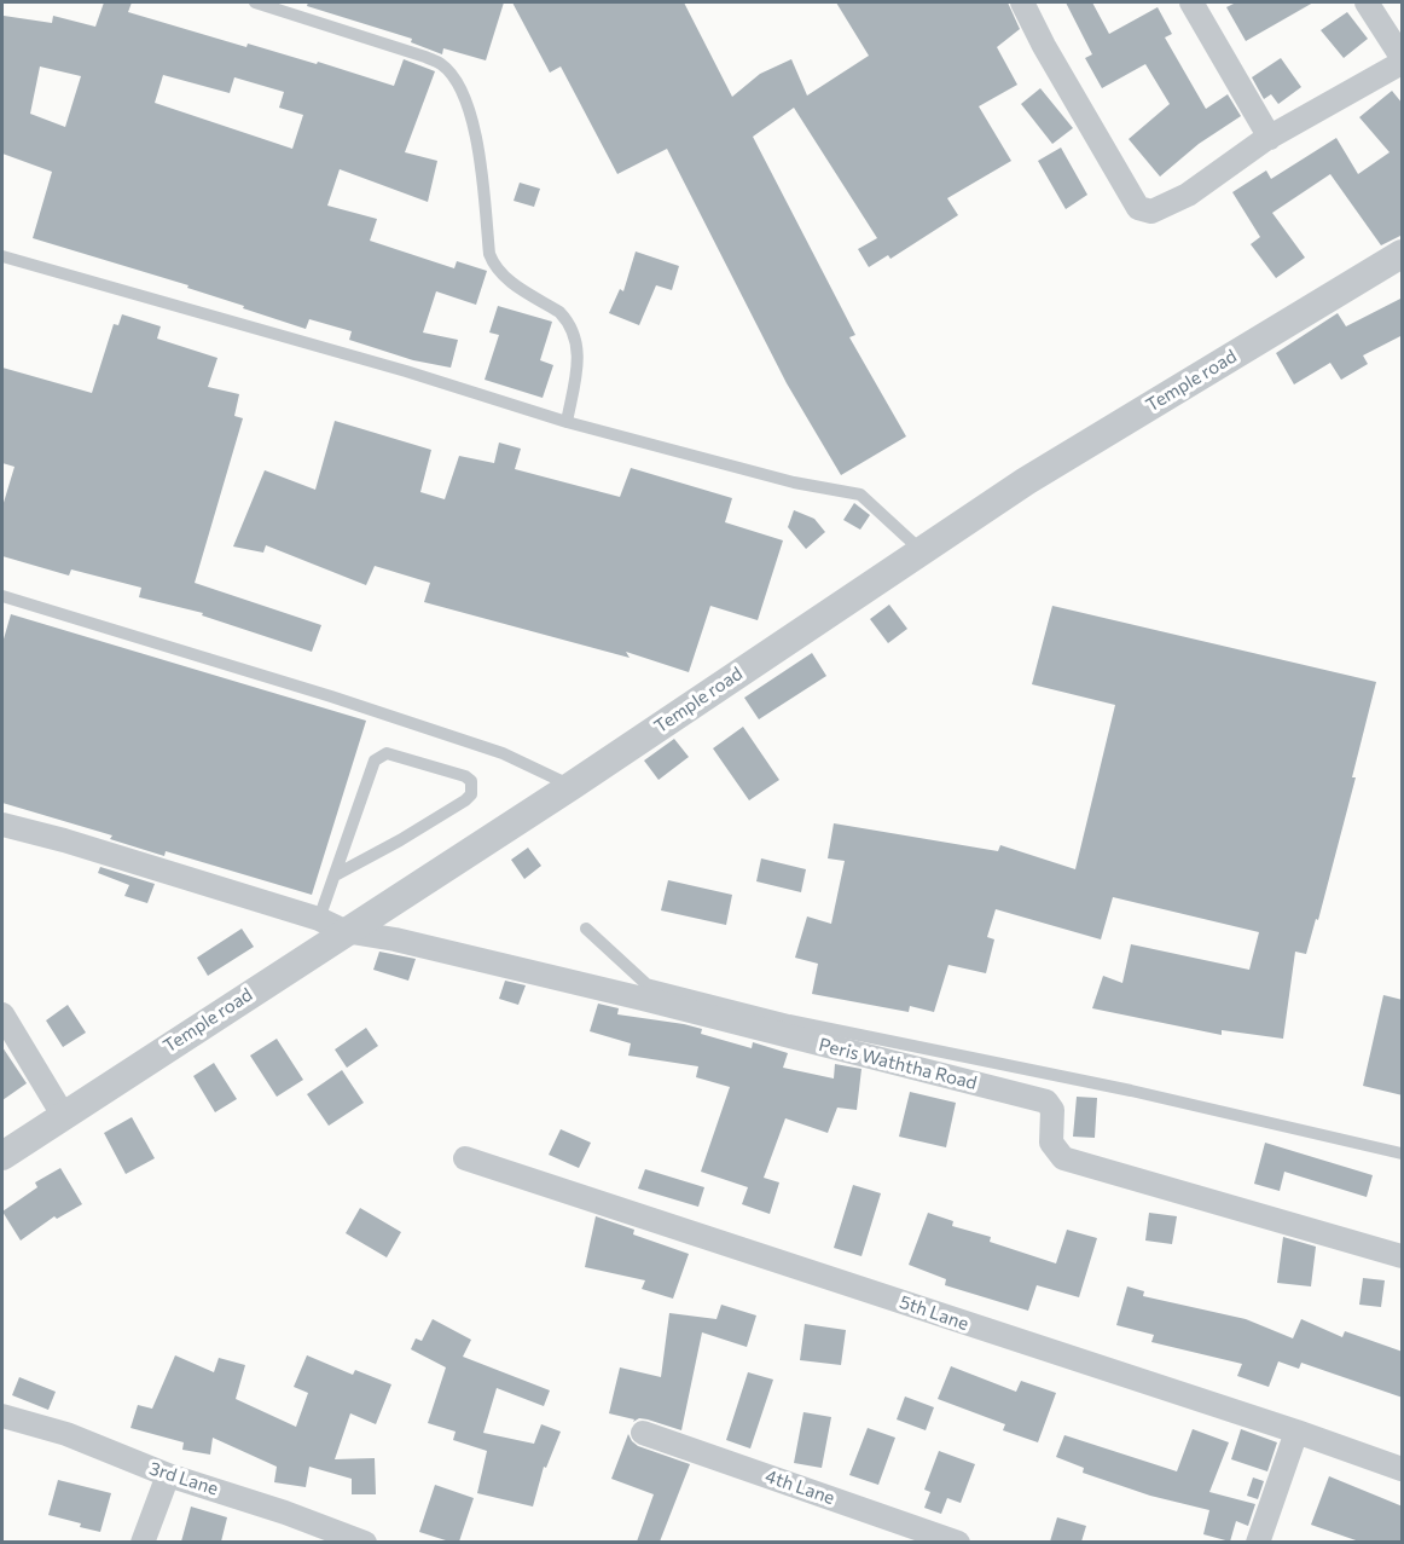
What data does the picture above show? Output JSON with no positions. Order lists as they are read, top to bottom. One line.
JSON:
{"streets":{"street":["Temple road","Peris Waththa Road","5th Lane","3rd Lane","4th Lane"]},"crossings":[["Temple road","Peris Waththa Road"]]}
